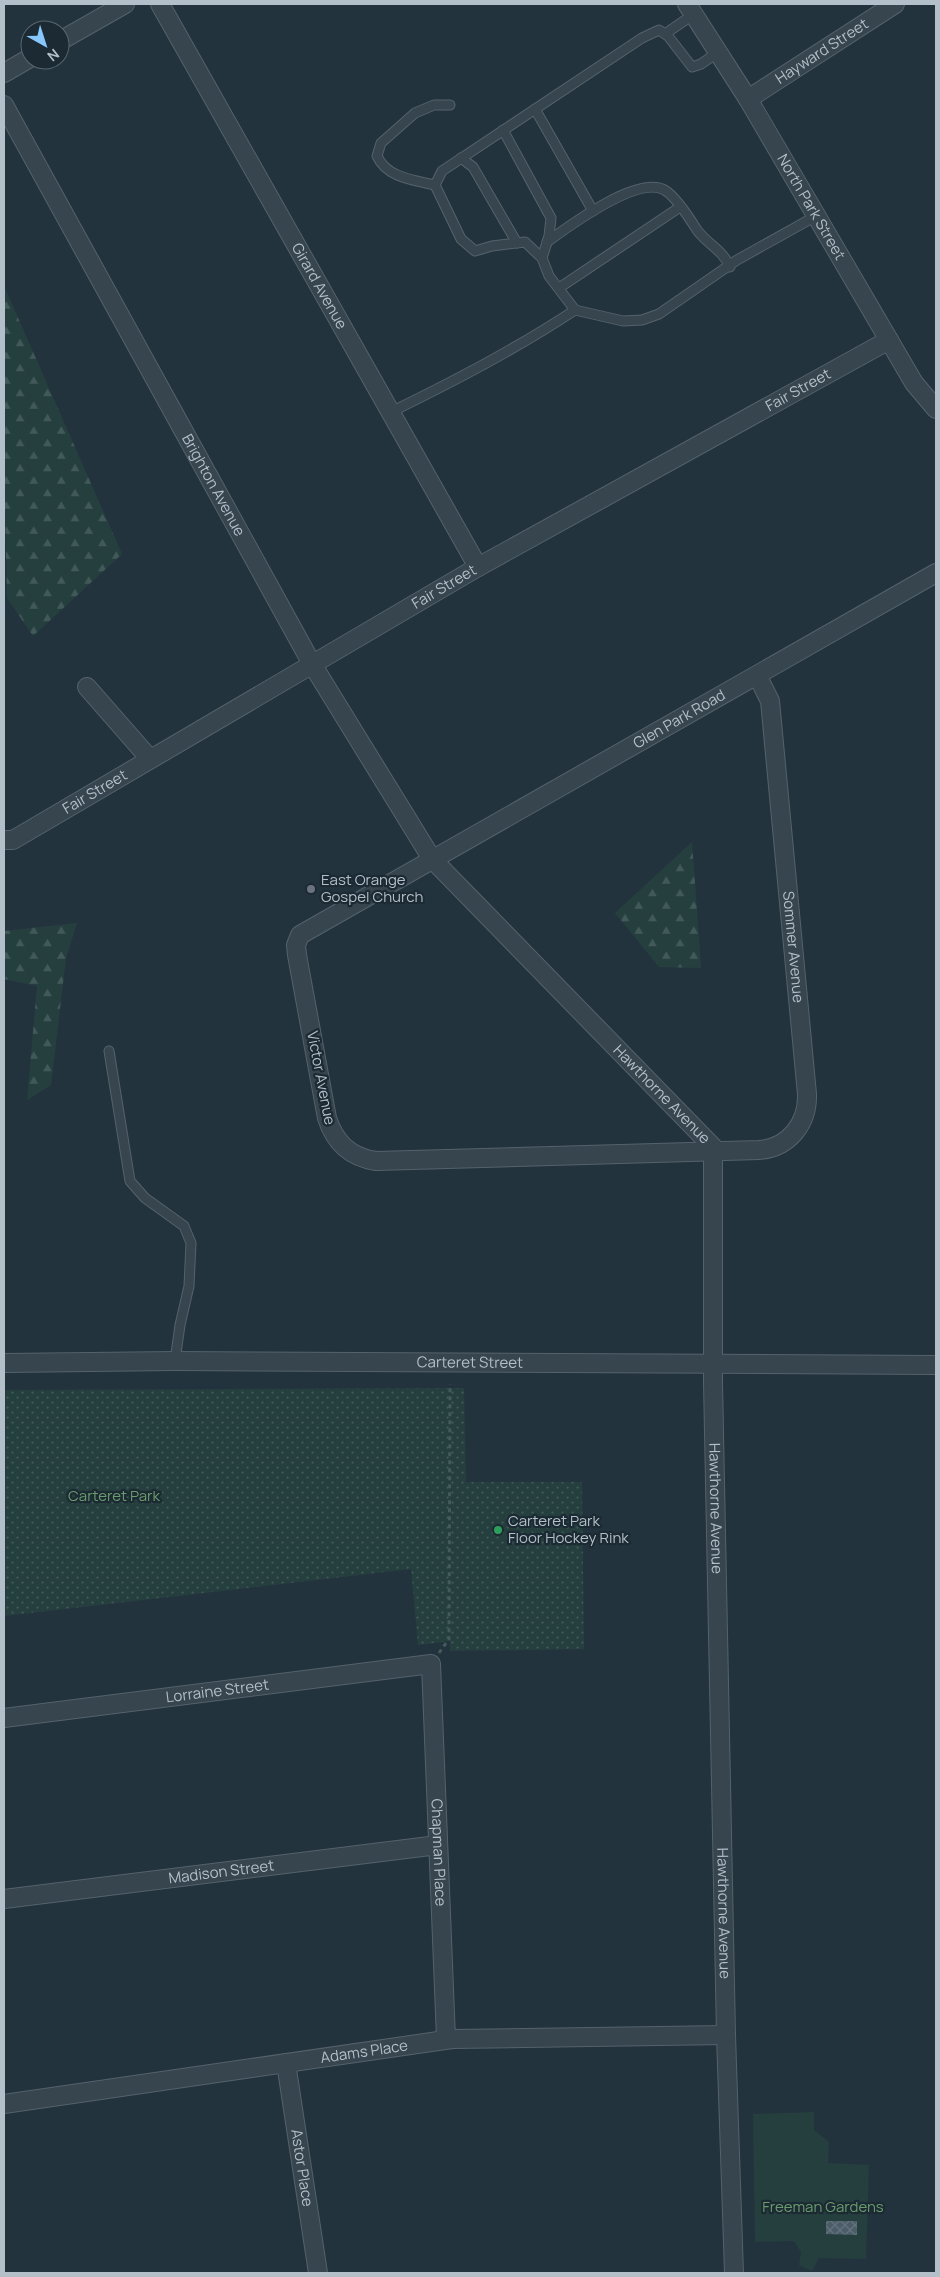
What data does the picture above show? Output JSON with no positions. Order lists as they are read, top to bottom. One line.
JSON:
{"streets":{"street":["Hayward Street","North Park Street","Girard Avenue","Fair Street","Brighton Avenue","Glen Park Road","Sommer Avenue","Victor Avenue","Hawthorne Avenue","Carteret Street","Lorraine Street","Chapman Place","Madison Street","Adams Place","Astor Place"]},"crossings":[["Hayward Street","North Park Street"],["North Park Street","Fair Street"],["Girard Avenue","Fair Street"],["Fair Street","Brighton Avenue"],["Brighton Avenue","Glen Park Road"],["Brighton Avenue","Victor Avenue"],["Brighton Avenue","Hawthorne Avenue"],["Glen Park Road","Sommer Avenue"],["Glen Park Road","Victor Avenue"],["Glen Park Road","Hawthorne Avenue"],["Sommer Avenue","Victor Avenue"],["Sommer Avenue","Hawthorne Avenue"],["Victor Avenue","Hawthorne Avenue"],["Hawthorne Avenue","Carteret Street"],["Hawthorne Avenue","Adams Place"],["Lorraine Street","Chapman Place"],["Chapman Place","Madison Street"],["Chapman Place","Adams Place"],["Adams Place","Astor Place"]],"parks":["Carteret Park","Freeman Gardens"],"places":["East Orange Gospel Church","Carteret Park Floor Hockey Rink"],"north":"bottom right"}
